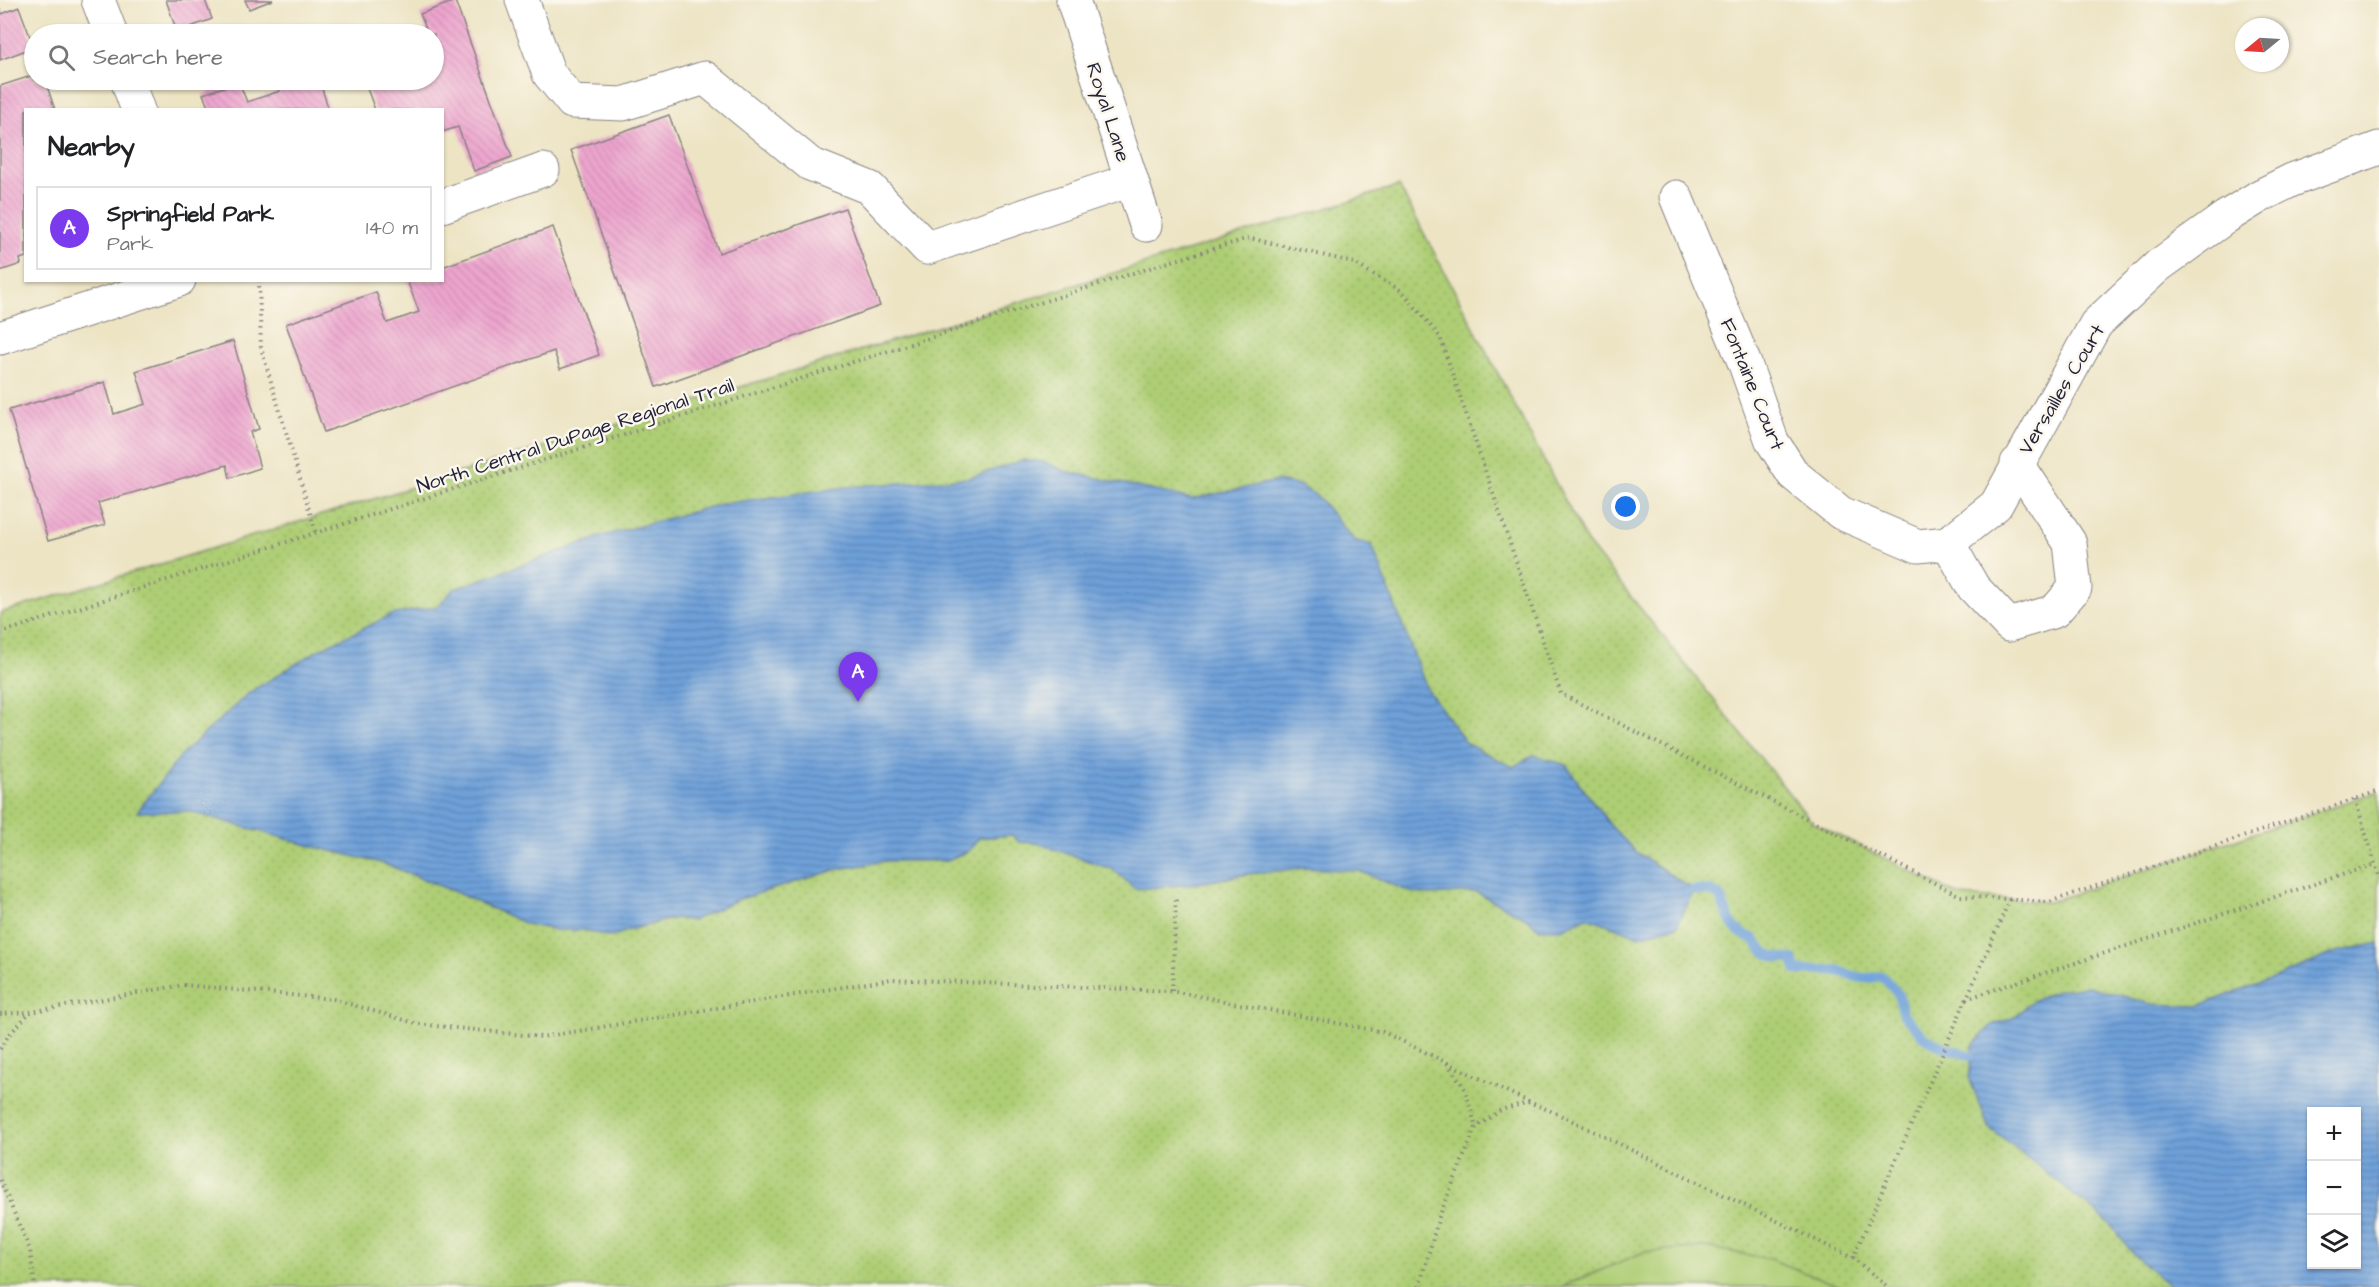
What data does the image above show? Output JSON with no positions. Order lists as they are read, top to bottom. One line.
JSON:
{"streets":{"street":["Royal Lane","Fontaine Court","Versailles Court"],"path":["North Central DuPage Regional Trail"]},"crossings":[["Fontaine Court","Versailles Court"]],"north":"left","page":{"search":"Search here","heading":"Nearby","list":[{"mark":"A","name":"Springfield Park","note":"Park","value":"140 m"}],"pins":"A","map_buttons":["+","−"]}}
